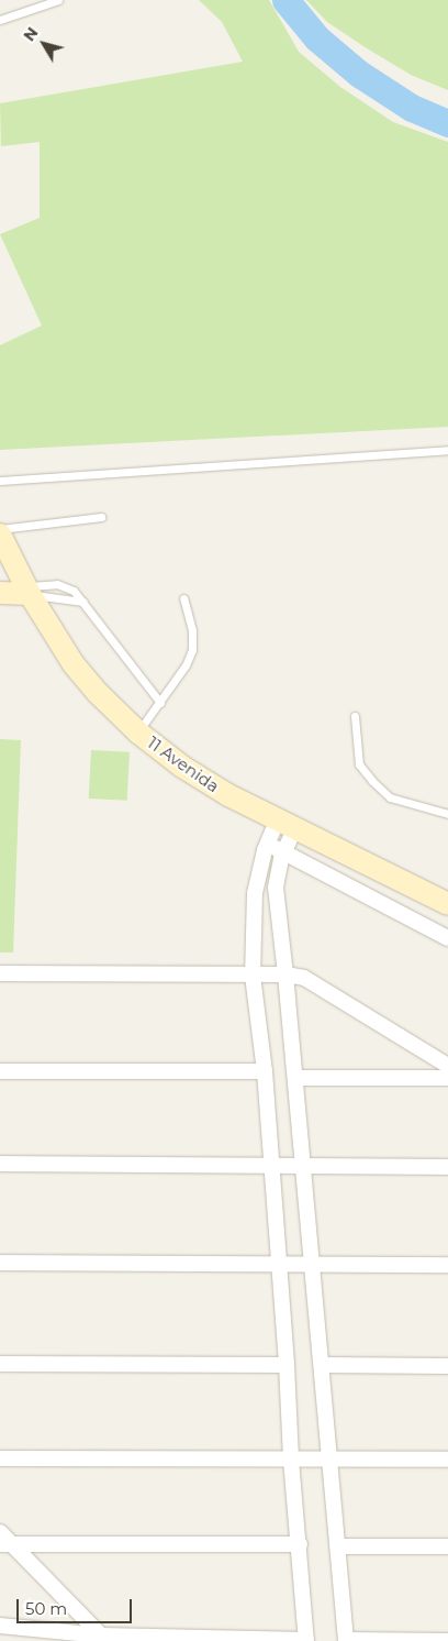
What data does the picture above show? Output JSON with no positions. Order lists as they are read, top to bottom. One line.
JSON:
{"streets":{"main road":["11 Avenida"]},"scale_bar":"50 m","north":"top left"}
